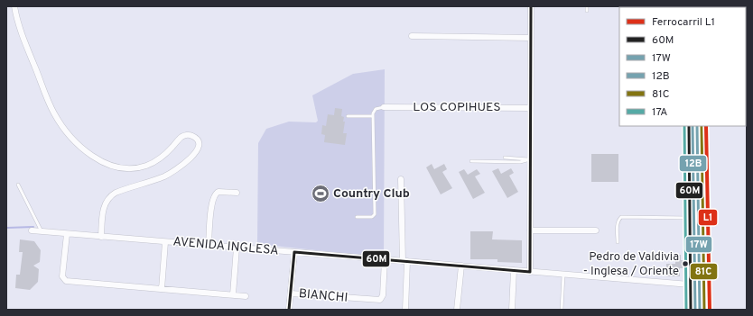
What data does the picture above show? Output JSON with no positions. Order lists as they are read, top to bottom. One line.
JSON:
{"streets":{"street":["LOS COPIHUES","AVENIDA INGLESA","BIANCHI"]},"crossings":[["AVENIDA INGLESA","BIANCHI"]],"places":{"sports":["Country Club"],"other":["Pedro de Valdivia - Inglesa / Oriente"]},"lines":["transit line 60M","rail line L1","transit line 17W","transit line 12B","transit line 81C","transit line 17A"],"legend":["Ferrocarril L1","60M","17W","12B","81C","17A"]}
